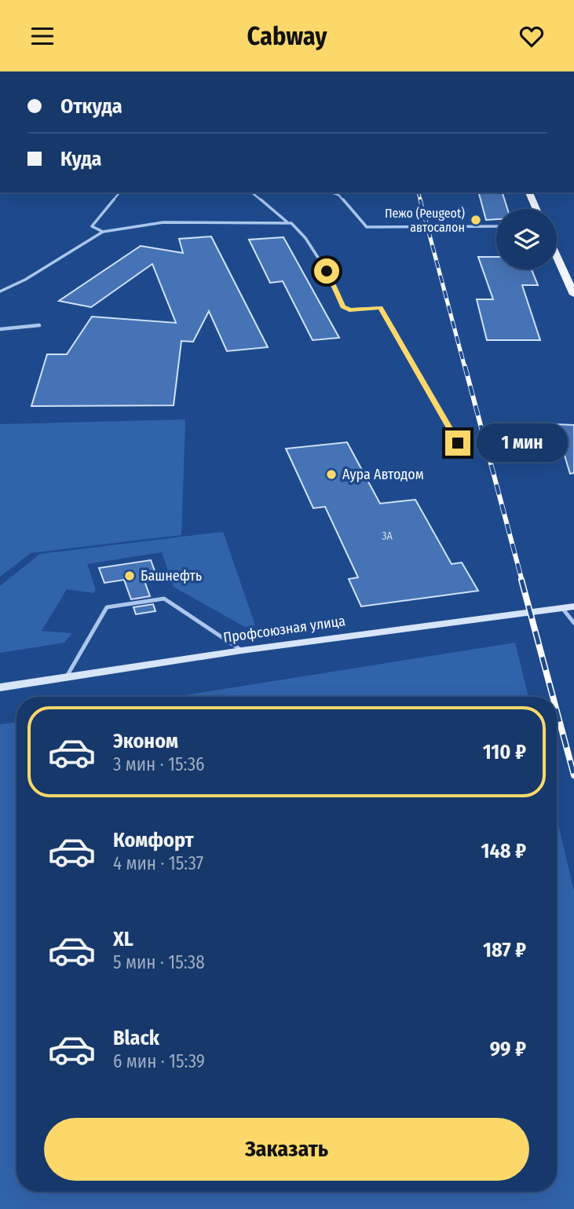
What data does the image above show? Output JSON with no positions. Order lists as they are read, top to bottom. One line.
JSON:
{"streets":{"main road":["Профсоюзная улица"]},"places":["Пежо (Peugeot) автосалон","Аура Автодом","Башнефть"],"house_numbers":["3А"],"page":{"header":"Cabway","banner":["Откуда","Куда"],"bubble":"1 мин","list":[{"name":"Эконом","note":"3 мин · 15:36","value":"110 ₽"},{"name":"Комфорт","note":"4 мин · 15:37","value":"148 ₽"},{"name":"XL","note":"5 мин · 15:38","value":"187 ₽"},{"name":"Black","note":"6 мин · 15:39","value":"99 ₽"}],"buttons":"Заказать"}}
